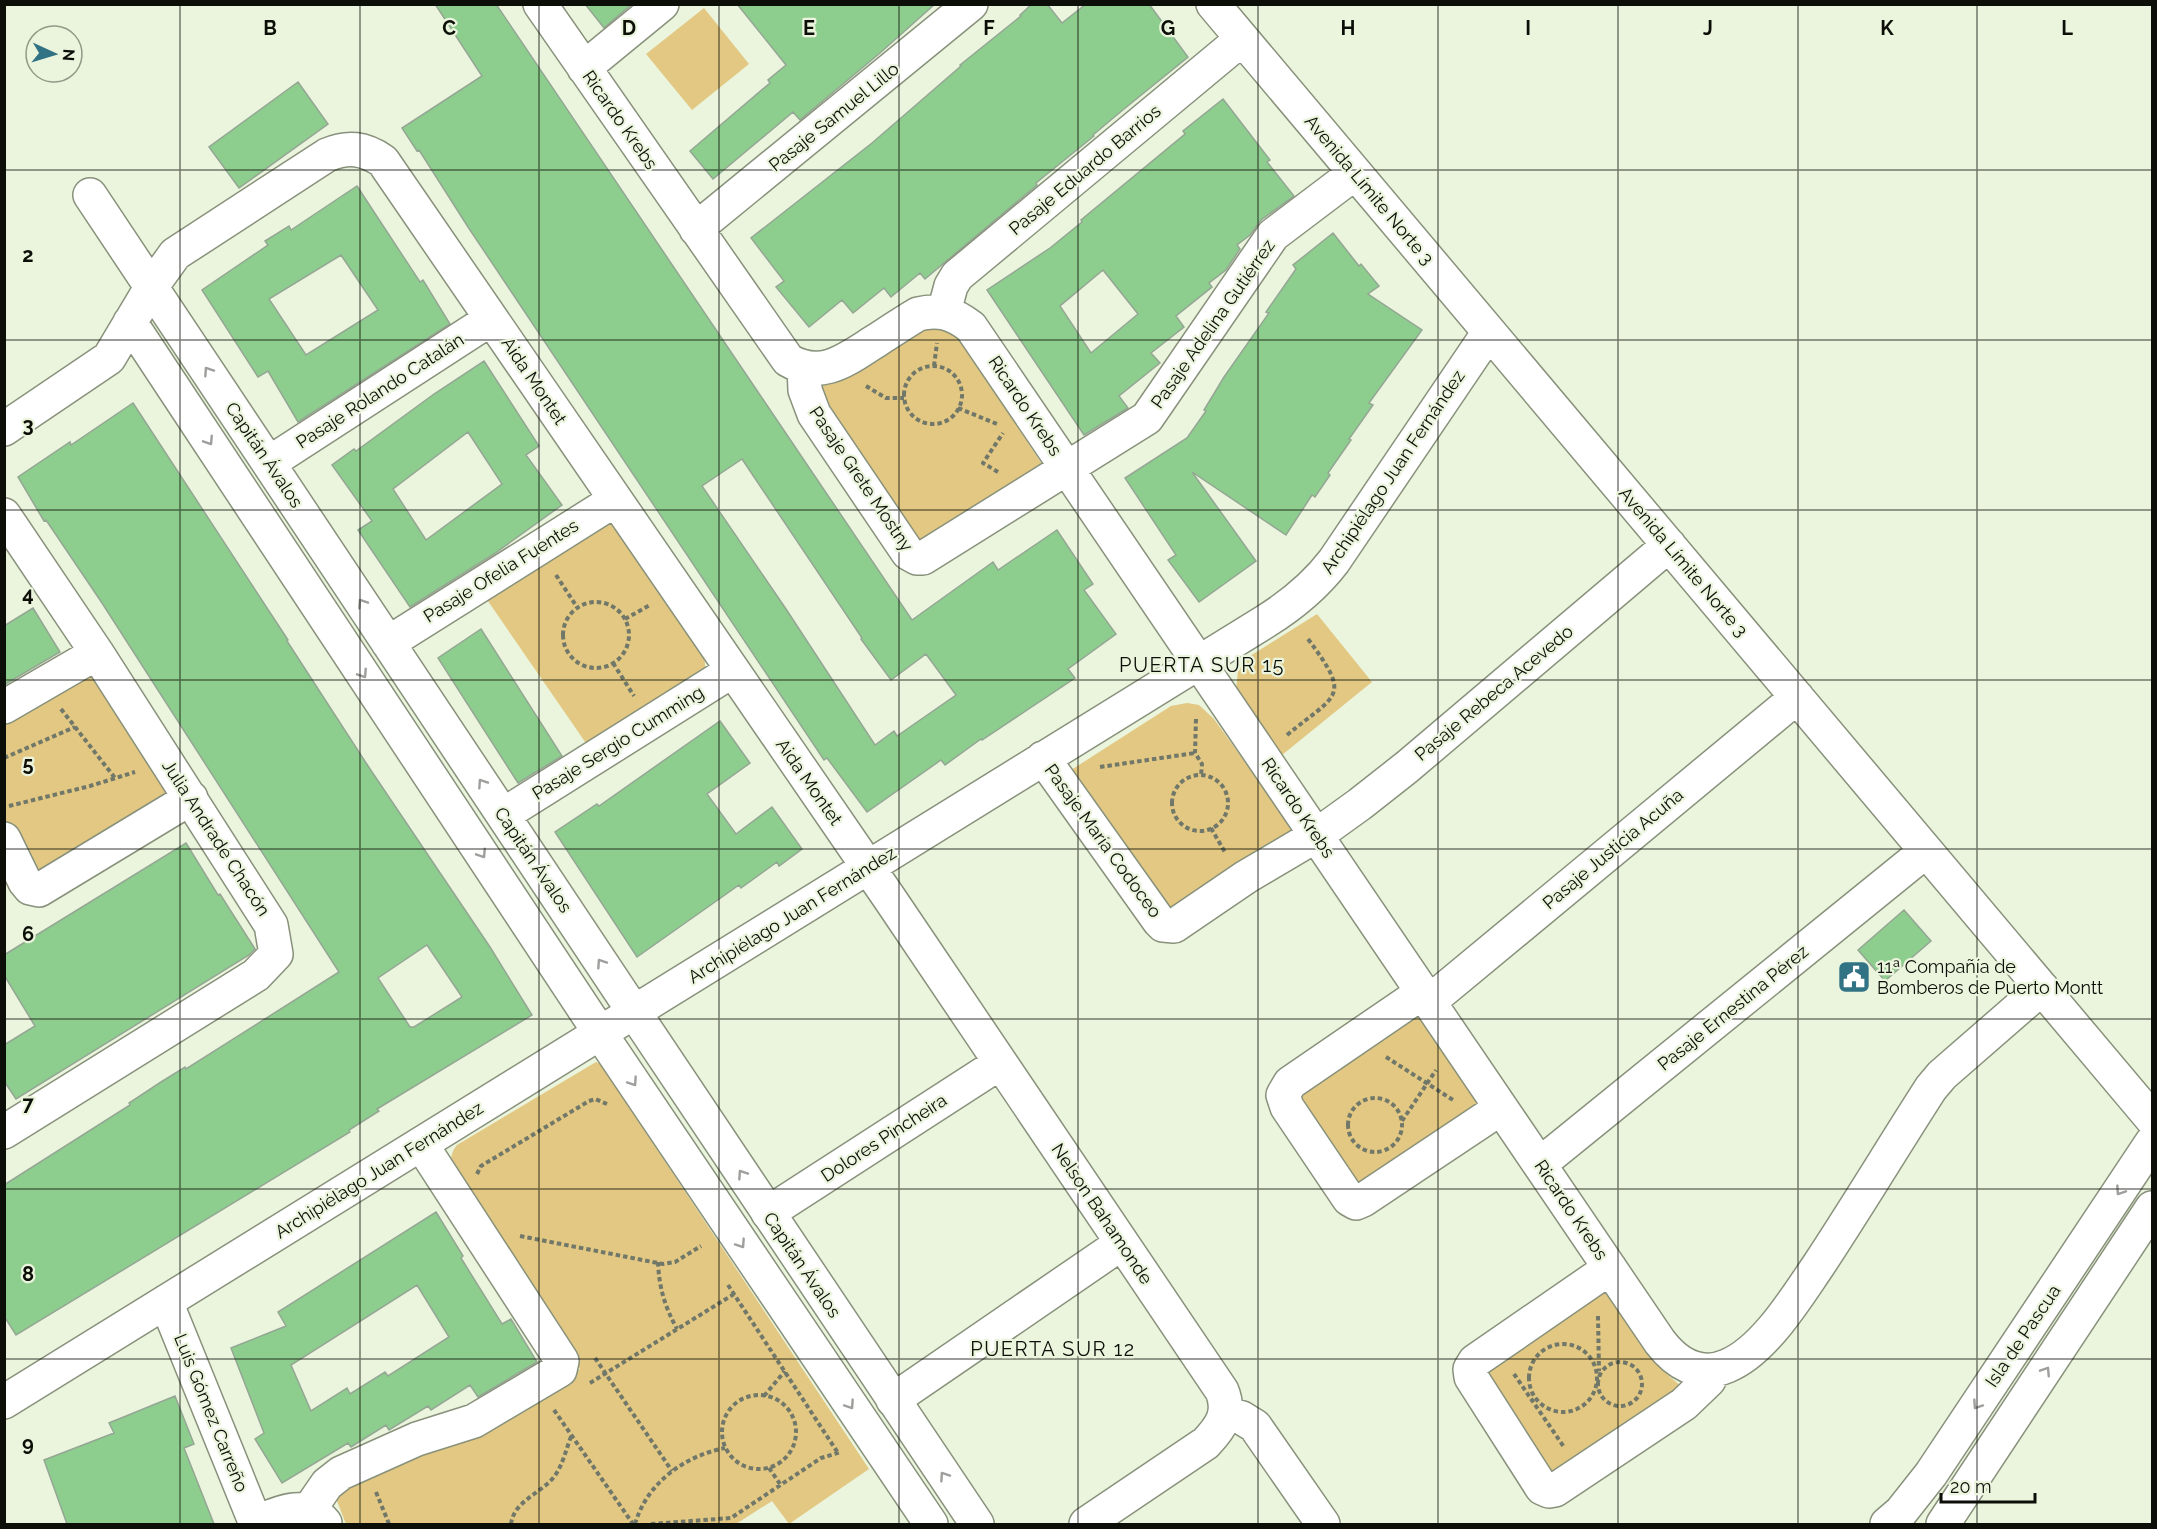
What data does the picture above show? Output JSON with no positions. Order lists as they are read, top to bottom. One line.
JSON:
{"streets":{"street":["Pasaje Samuel Lillo","Ricardo Krebs","Pasaje Eduardo Barrios","Avenida Límite Norte 3","Pasaje Adelina Gutiérrez","Aida Montet","Pasaje Rolando Catalán","Capitán Ávalos","Archipiélago Juan Fernández","Pasaje Grete Mostny","Pasaje Ofelia Fuentes","Pasaje Rebeca Acevedo","Pasaje Sergio Cumming","Julia Andrade Chacón","Pasaje María Codoceo","Pasaje Justicia Acuña","Pasaje Ernestina Pérez","Dolores Pincheira","Nelson Bahamonde","Isla de Pascua","Luis Gómez Carreño"]},"crossings":[["Pasaje Samuel Lillo","Ricardo Krebs"],["Ricardo Krebs","Pasaje Eduardo Barrios"],["Ricardo Krebs","Pasaje Adelina Gutiérrez"],["Ricardo Krebs","Archipiélago Juan Fernández"],["Ricardo Krebs","Pasaje Grete Mostny"],["Ricardo Krebs","Pasaje Rebeca Acevedo"],["Ricardo Krebs","Pasaje María Codoceo"],["Ricardo Krebs","Pasaje Justicia Acuña"],["Ricardo Krebs","Pasaje Ernestina Pérez"],["Pasaje Eduardo Barrios","Avenida Límite Norte 3"],["Avenida Límite Norte 3","Pasaje Adelina Gutiérrez"],["Avenida Límite Norte 3","Archipiélago Juan Fernández"],["Avenida Límite Norte 3","Pasaje Rebeca Acevedo"],["Avenida Límite Norte 3","Pasaje Justicia Acuña"],["Avenida Límite Norte 3","Pasaje Ernestina Pérez"],["Pasaje Adelina Gutiérrez","Pasaje Grete Mostny"],["Aida Montet","Pasaje Rolando Catalán"],["Aida Montet","Capitán Ávalos"],["Aida Montet","Archipiélago Juan Fernández"],["Aida Montet","Pasaje Ofelia Fuentes"],["Aida Montet","Pasaje Sergio Cumming"],["Aida Montet","Nelson Bahamonde"],["Pasaje Rolando Catalán","Capitán Ávalos"],["Capitán Ávalos","Archipiélago Juan Fernández"],["Capitán Ávalos","Pasaje Ofelia Fuentes"],["Capitán Ávalos","Pasaje Sergio Cumming"],["Capitán Ávalos","Dolores Pincheira"],["Archipiélago Juan Fernández","Pasaje María Codoceo"],["Archipiélago Juan Fernández","Nelson Bahamonde"],["Archipiélago Juan Fernández","Luis Gómez Carreño"],["Pasaje Rebeca Acevedo","Pasaje María Codoceo"],["Dolores Pincheira","Nelson Bahamonde"]],"districts":["PUERTA SUR 15","PUERTA SUR 12"],"places":{"public building":["11ª Compañía de Bomberos de Puerto Montt"]},"scale_bar":"20 m","north":"right","grid":{"columns":["B","C","D","E","F","G","H","I","J","K","L"],"rows":["2","3","4","5","6","7","8","9"]}}
